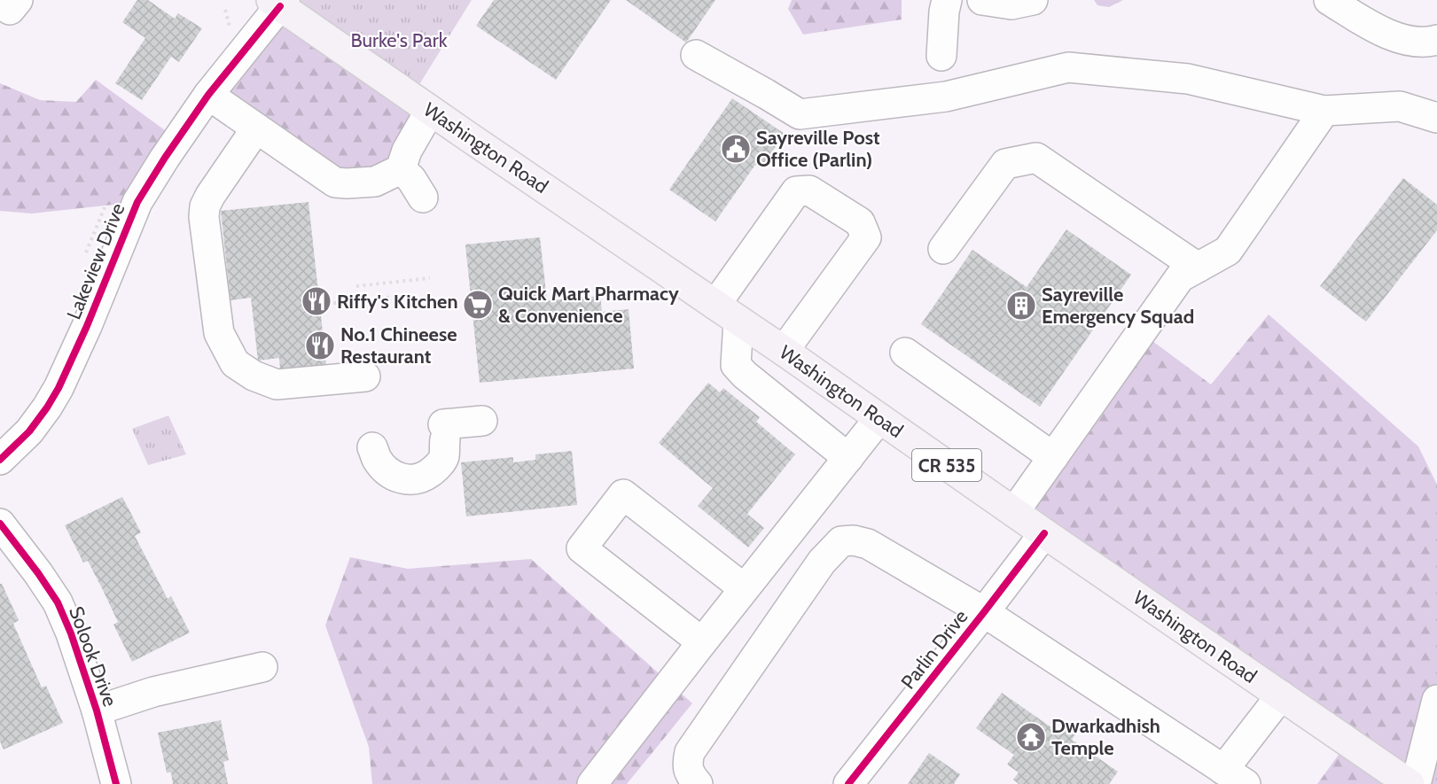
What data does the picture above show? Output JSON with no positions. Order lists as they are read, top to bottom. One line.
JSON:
{"streets":{"main road":["Washington Road","CR 535"],"street":["Lakeview Drive","Parlin Drive","Solook Drive"]},"crossings":[["Washington Road","Lakeview Drive"],["Washington Road","Parlin Drive"]],"parks":["Burke's Park"],"places":{"public building":["Sayreville Post Office (Parlin)"],"restaurant":["Riffy's Kitchen","No.1 Chineese Restaurant"],"supermarket":["Quick Mart Pharmacy & Convenience"],"building":["Sayreville Emergency Squad"],"temple":["Dwarkadhish Temple"]}}
